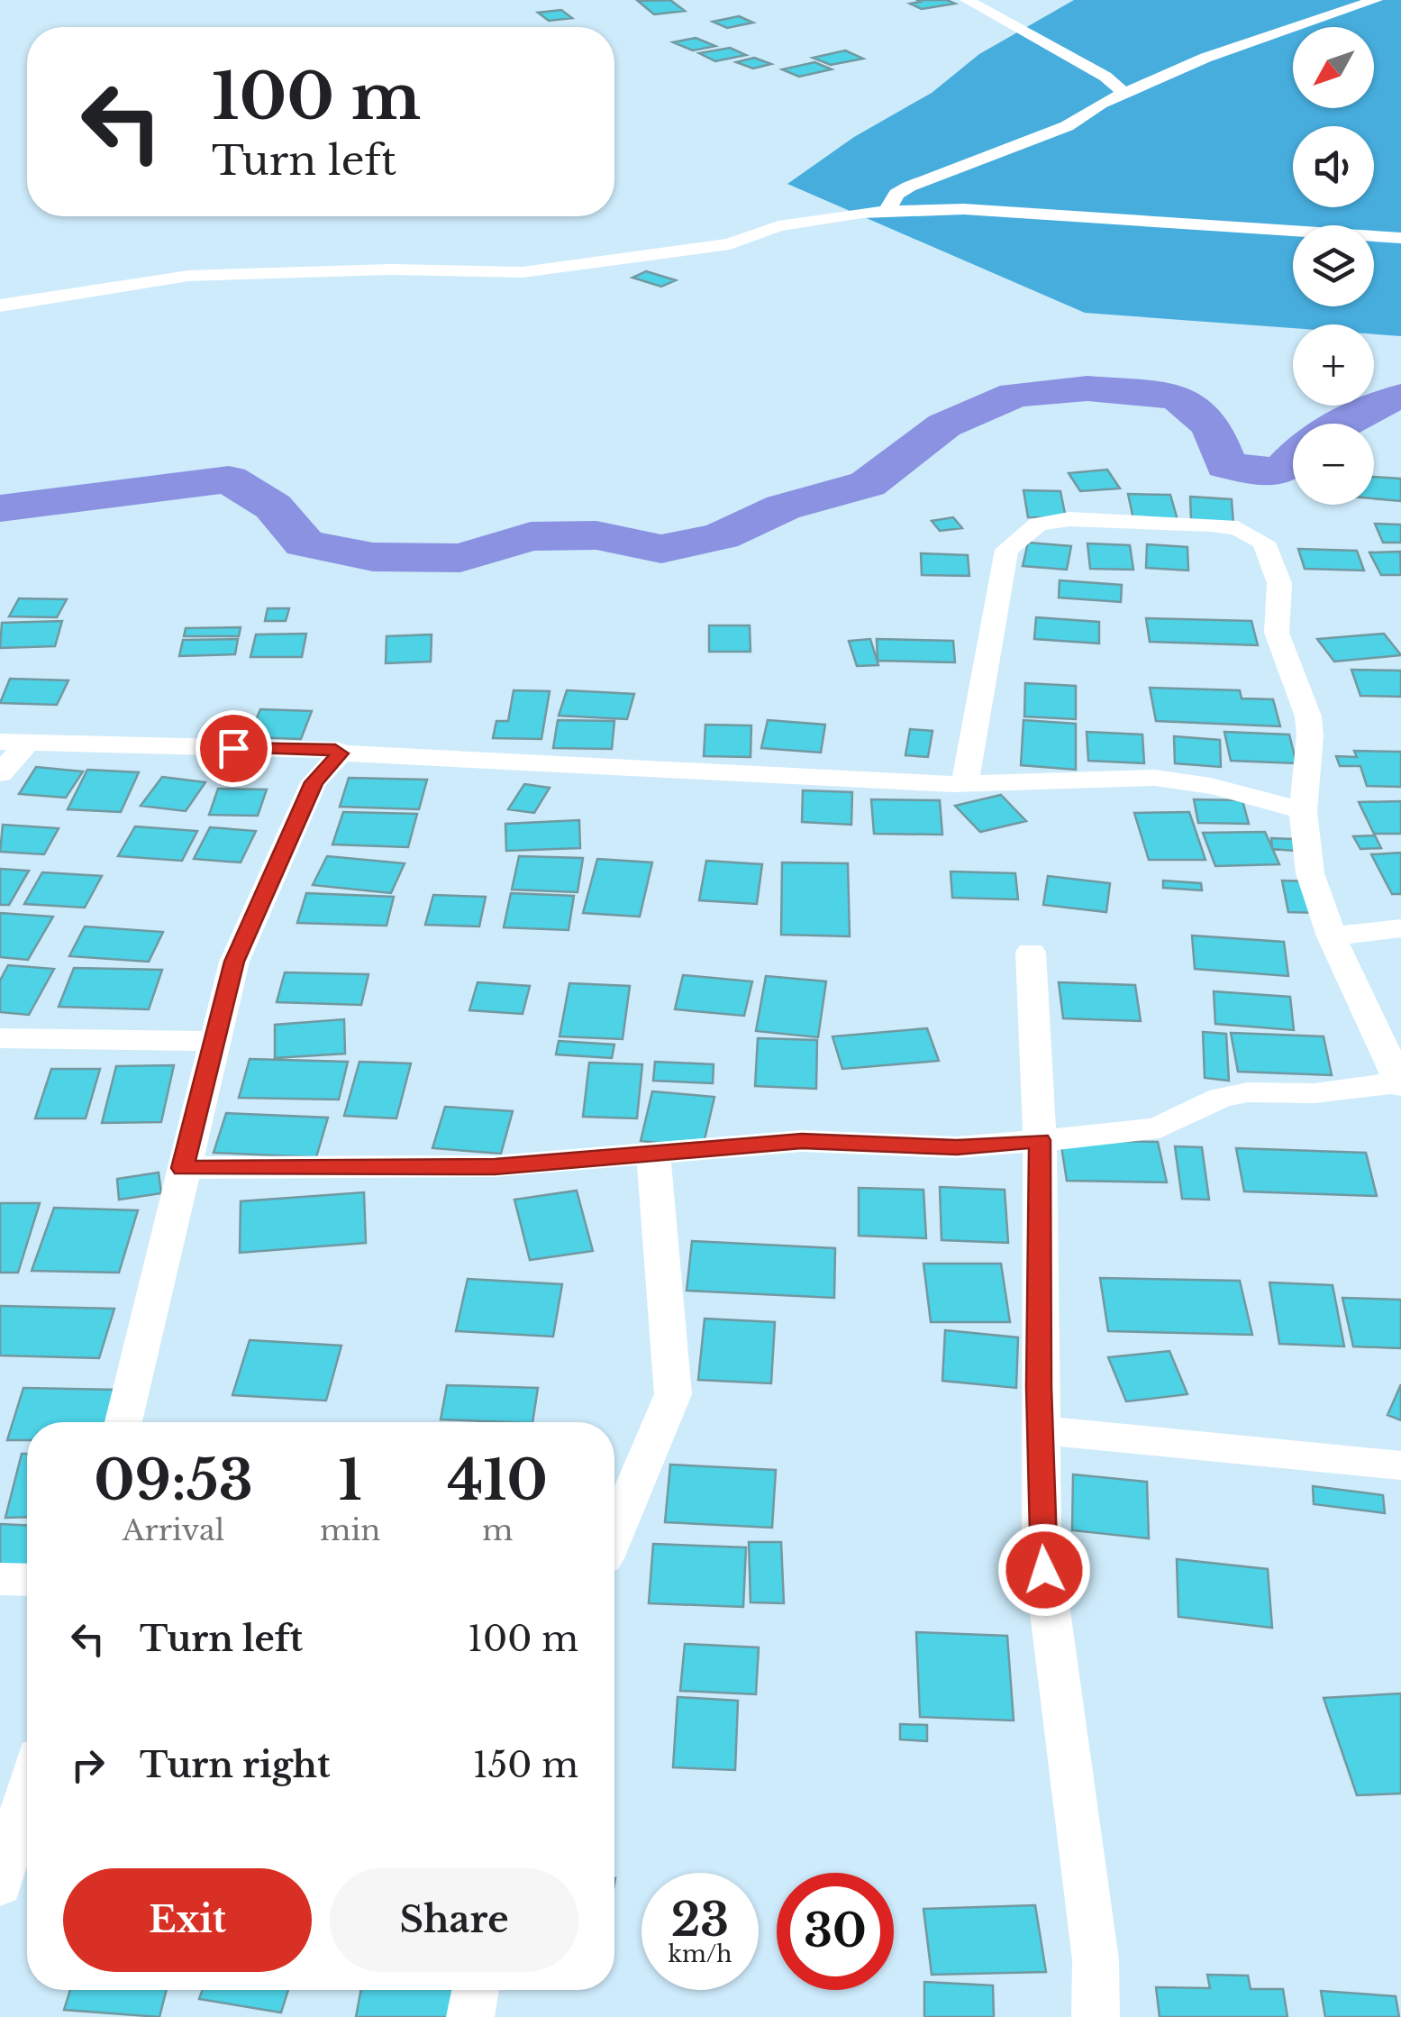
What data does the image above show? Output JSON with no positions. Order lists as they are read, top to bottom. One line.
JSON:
{"north":"bottom left","page":{"map_buttons":["+","−"],"turn":["100 m","Turn left"],"eta":["09:53","Arrival","1","min","410","m"],"list":[{"name":"Turn left","value":"100 m"},{"name":"Turn right","value":"150 m"}],"buttons":["Exit","Share"],"speed":"23 km/h","limit":"30"}}
